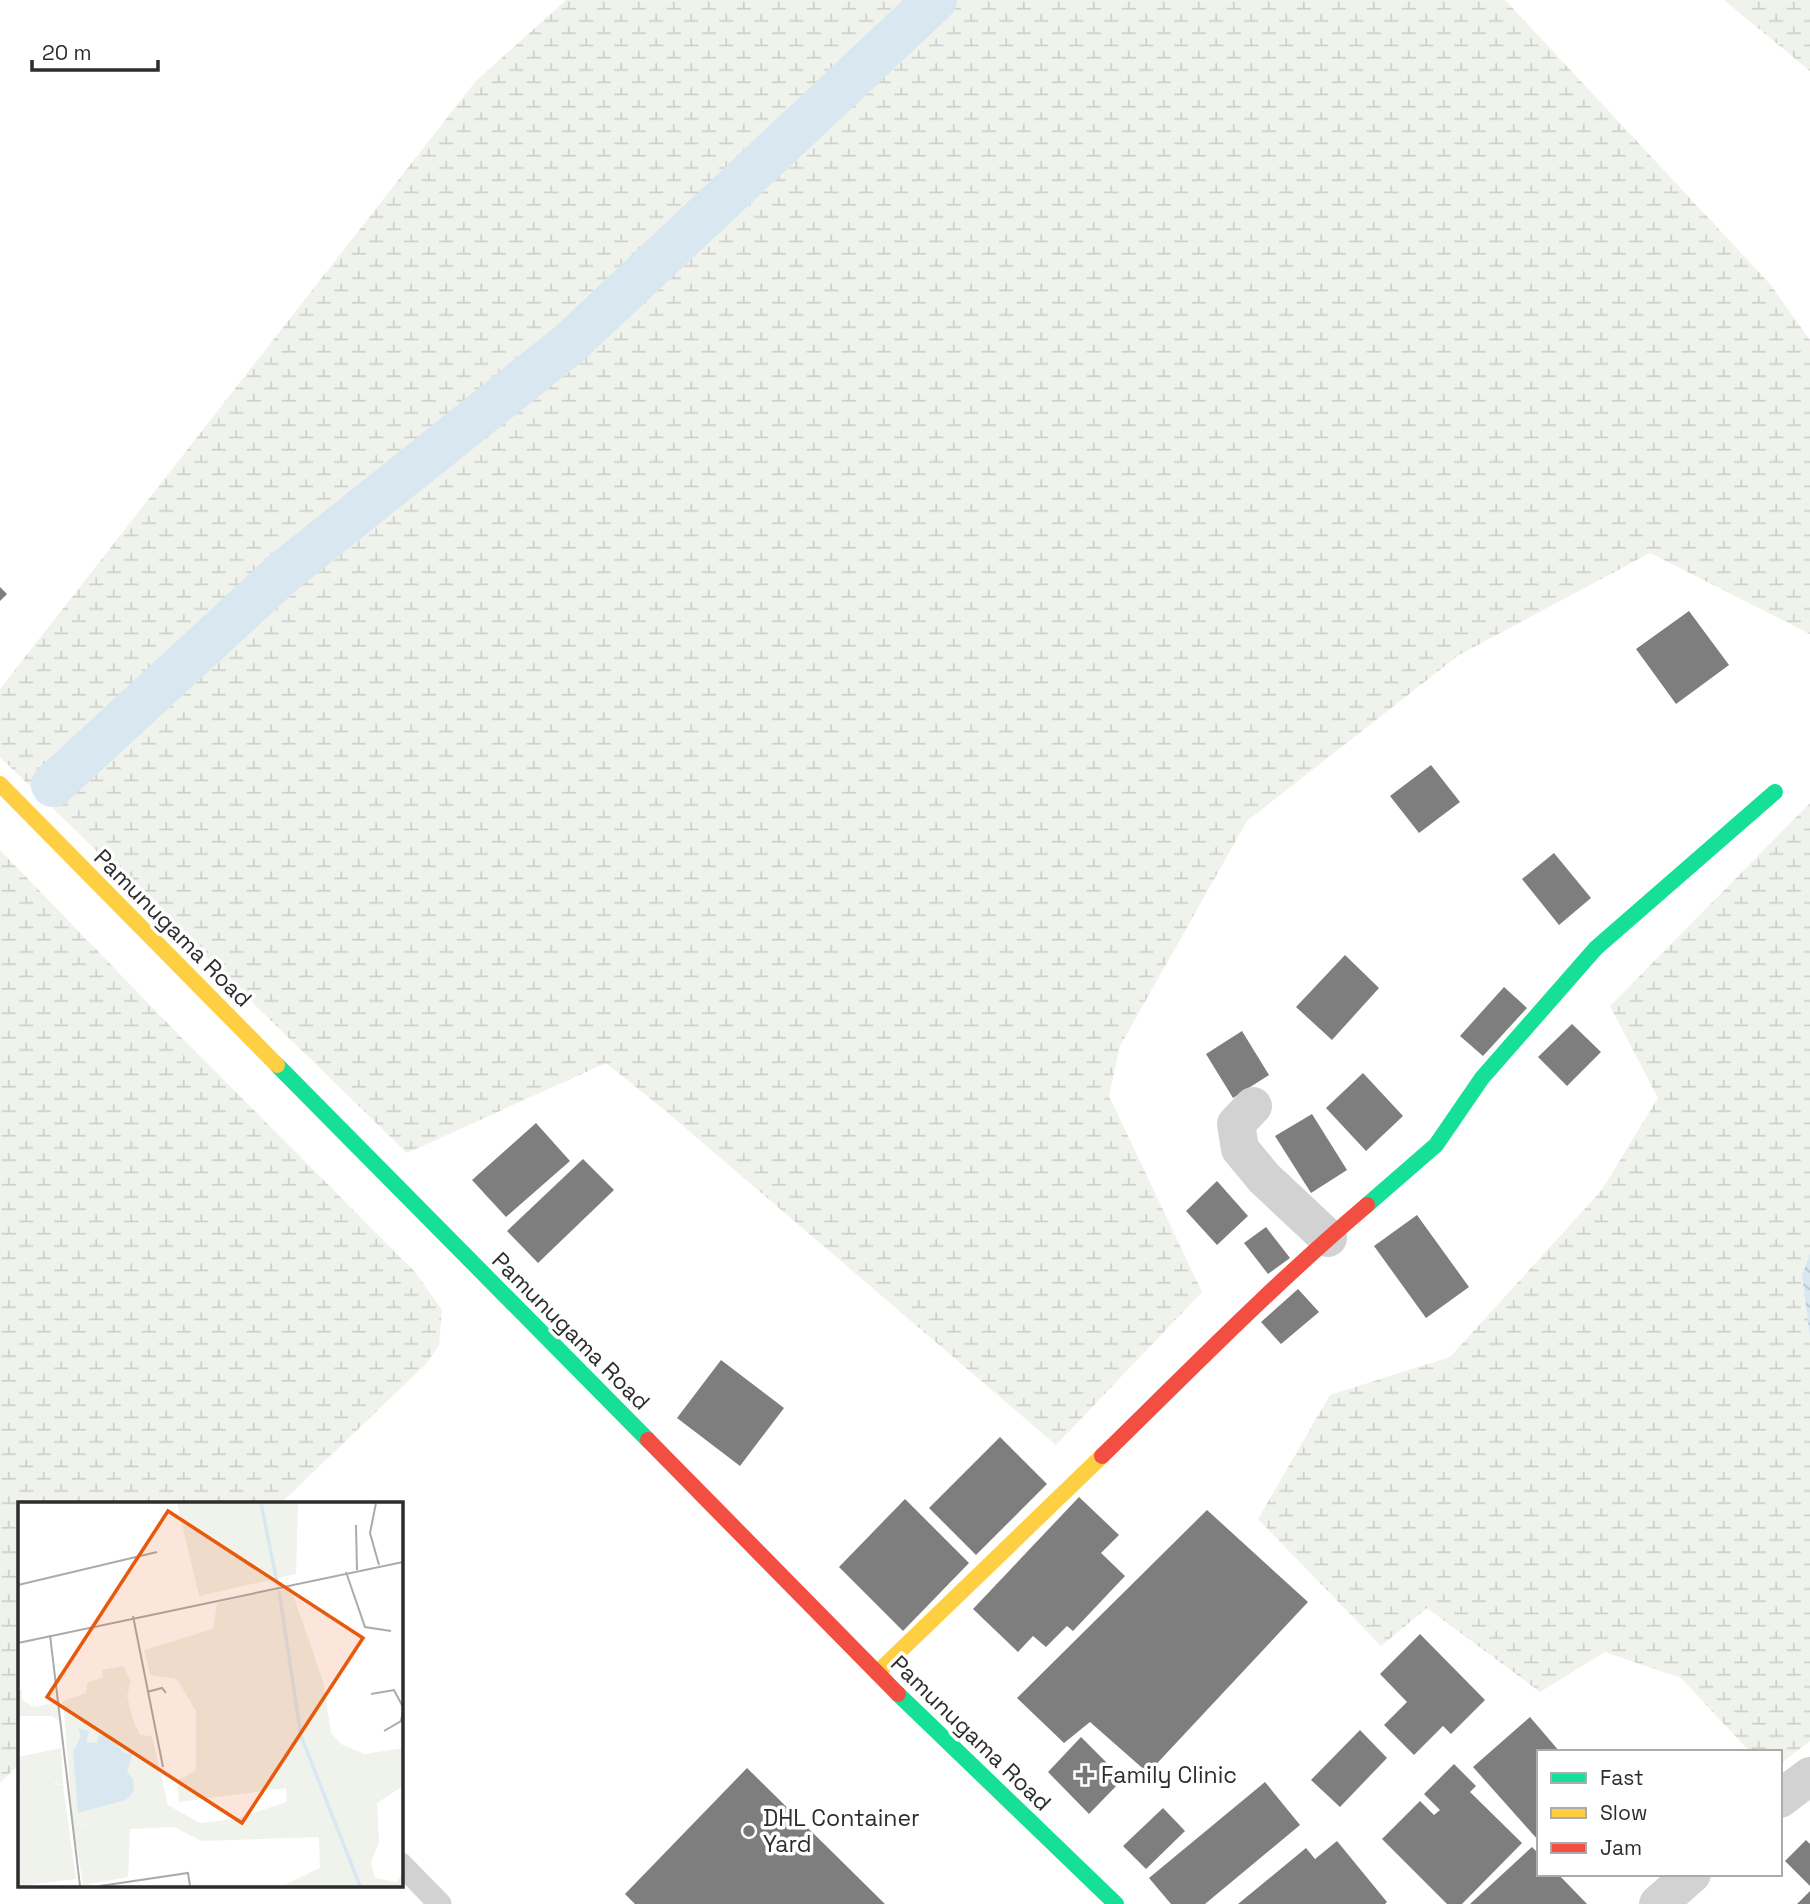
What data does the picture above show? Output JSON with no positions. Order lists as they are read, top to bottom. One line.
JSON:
{"streets":{"main road":["Pamunugama Road"]},"places":{"health":["Family Clinic"],"other":["DHL Container Yard"]},"legend":["Fast","Slow","Jam"],"scale_bar":"20 m"}
